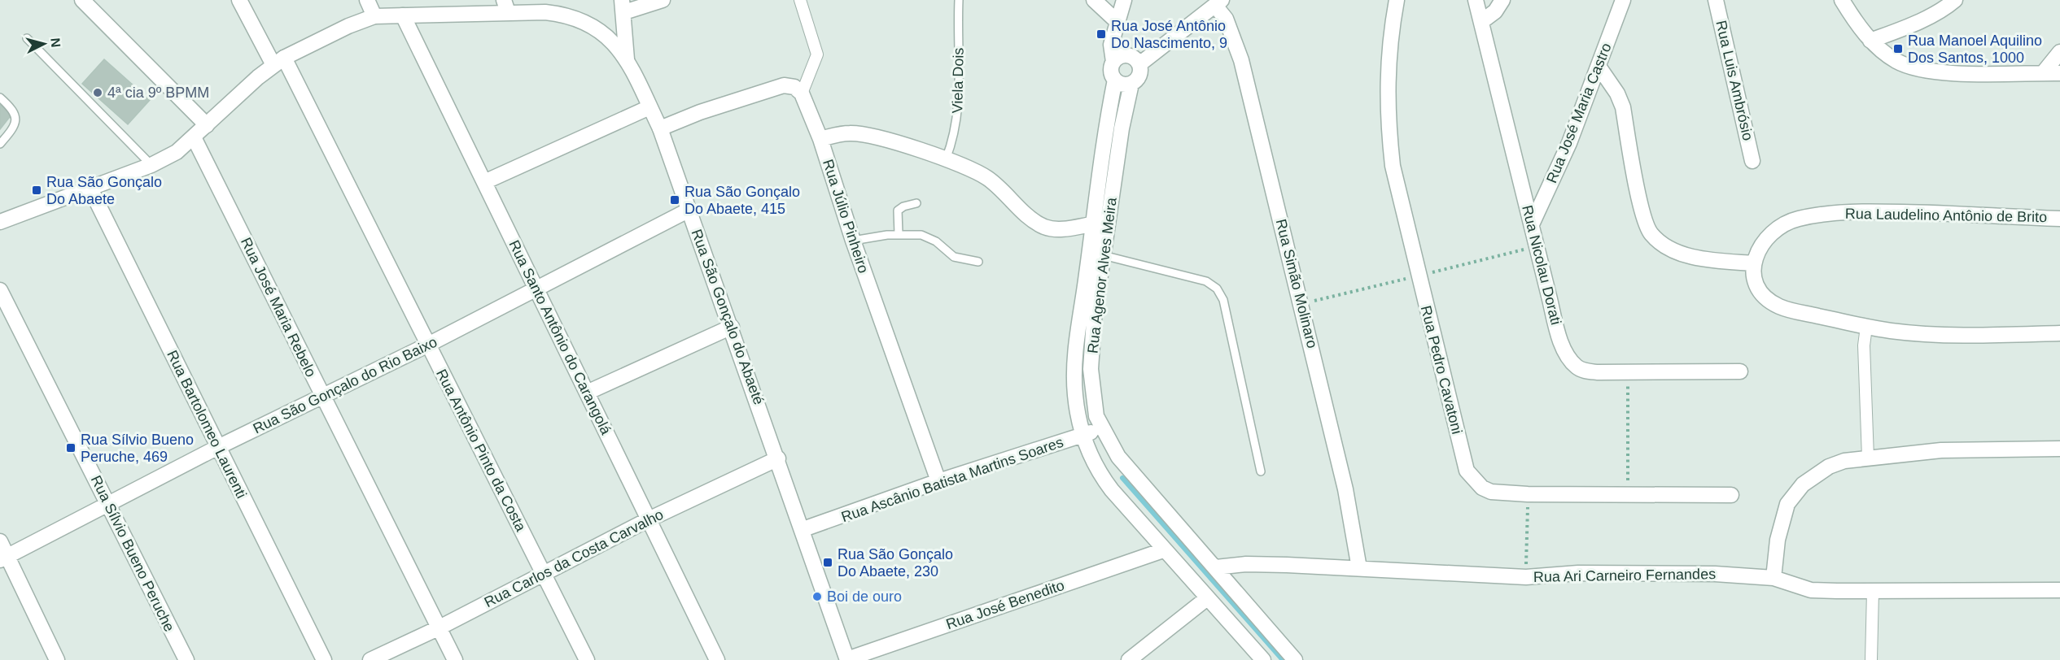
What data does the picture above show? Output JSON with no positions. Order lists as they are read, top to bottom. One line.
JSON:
{"streets":{"street":["Rua Luis Ambrósio","Rua José Maria Castro","Rua Laudelino Antônio de Brito","Rua Júlio Pinheiro","Rua Nicolau Dorati","Rua Agenor Alves Meira","Rua Simão Molinaro","Rua José Maria Rebelo","Rua São Gonçalo do Abaeté","Rua Santo Antônio do Carangolá","Rua Pedro Cavatoni","Rua São Gonçalo do Rio Baixo","Rua Bartolomeo Laurenti","Rua Antônio Pinto da Costa","Rua Ascânio Batista Martins Soares","Rua Sílvio Bueno Peruche","Rua Carlos da Costa Carvalho","Rua Ari Carneiro Fernandes","Rua José Benedito"],"lane":["Viela Dois"]},"crossings":[["Rua José Maria Castro","Rua Nicolau Dorati"],["Rua Júlio Pinheiro","Rua Ascânio Batista Martins Soares"],["Rua Agenor Alves Meira","Rua Ascânio Batista Martins Soares"],["Rua Agenor Alves Meira","Rua Ari Carneiro Fernandes"],["Rua Agenor Alves Meira","Rua José Benedito"],["Rua Simão Molinaro","Rua Ari Carneiro Fernandes"],["Rua José Maria Rebelo","Rua São Gonçalo do Abaeté"],["Rua José Maria Rebelo","Rua São Gonçalo do Rio Baixo"],["Rua José Maria Rebelo","Rua Carlos da Costa Carvalho"],["Rua São Gonçalo do Abaeté","Rua Santo Antônio do Carangolá"],["Rua São Gonçalo do Abaeté","Rua São Gonçalo do Rio Baixo"],["Rua São Gonçalo do Abaeté","Rua Bartolomeo Laurenti"],["Rua São Gonçalo do Abaeté","Rua Antônio Pinto da Costa"],["Rua São Gonçalo do Abaeté","Rua Ascânio Batista Martins Soares"],["Rua São Gonçalo do Abaeté","Rua Carlos da Costa Carvalho"],["Rua São Gonçalo do Abaeté","Rua José Benedito"],["Rua Santo Antônio do Carangolá","Rua São Gonçalo do Rio Baixo"],["Rua Santo Antônio do Carangolá","Rua Carlos da Costa Carvalho"],["Rua São Gonçalo do Rio Baixo","Rua Bartolomeo Laurenti"],["Rua São Gonçalo do Rio Baixo","Rua Antônio Pinto da Costa"],["Rua São Gonçalo do Rio Baixo","Rua Sílvio Bueno Peruche"],["Rua Antônio Pinto da Costa","Rua Carlos da Costa Carvalho"]],"places":{"transit":["Rua José Antônio Do Nascimento, 9","Rua Manoel Aquilino Dos Santos, 1000","Rua São Gonçalo Do Abaete","Rua São Gonçalo Do Abaete, 415","Rua Sílvio Bueno Peruche, 469","Rua São Gonçalo Do Abaete, 230"],"other":["4ª cia 9º BPMM","Boi de ouro"]},"north":"right"}
